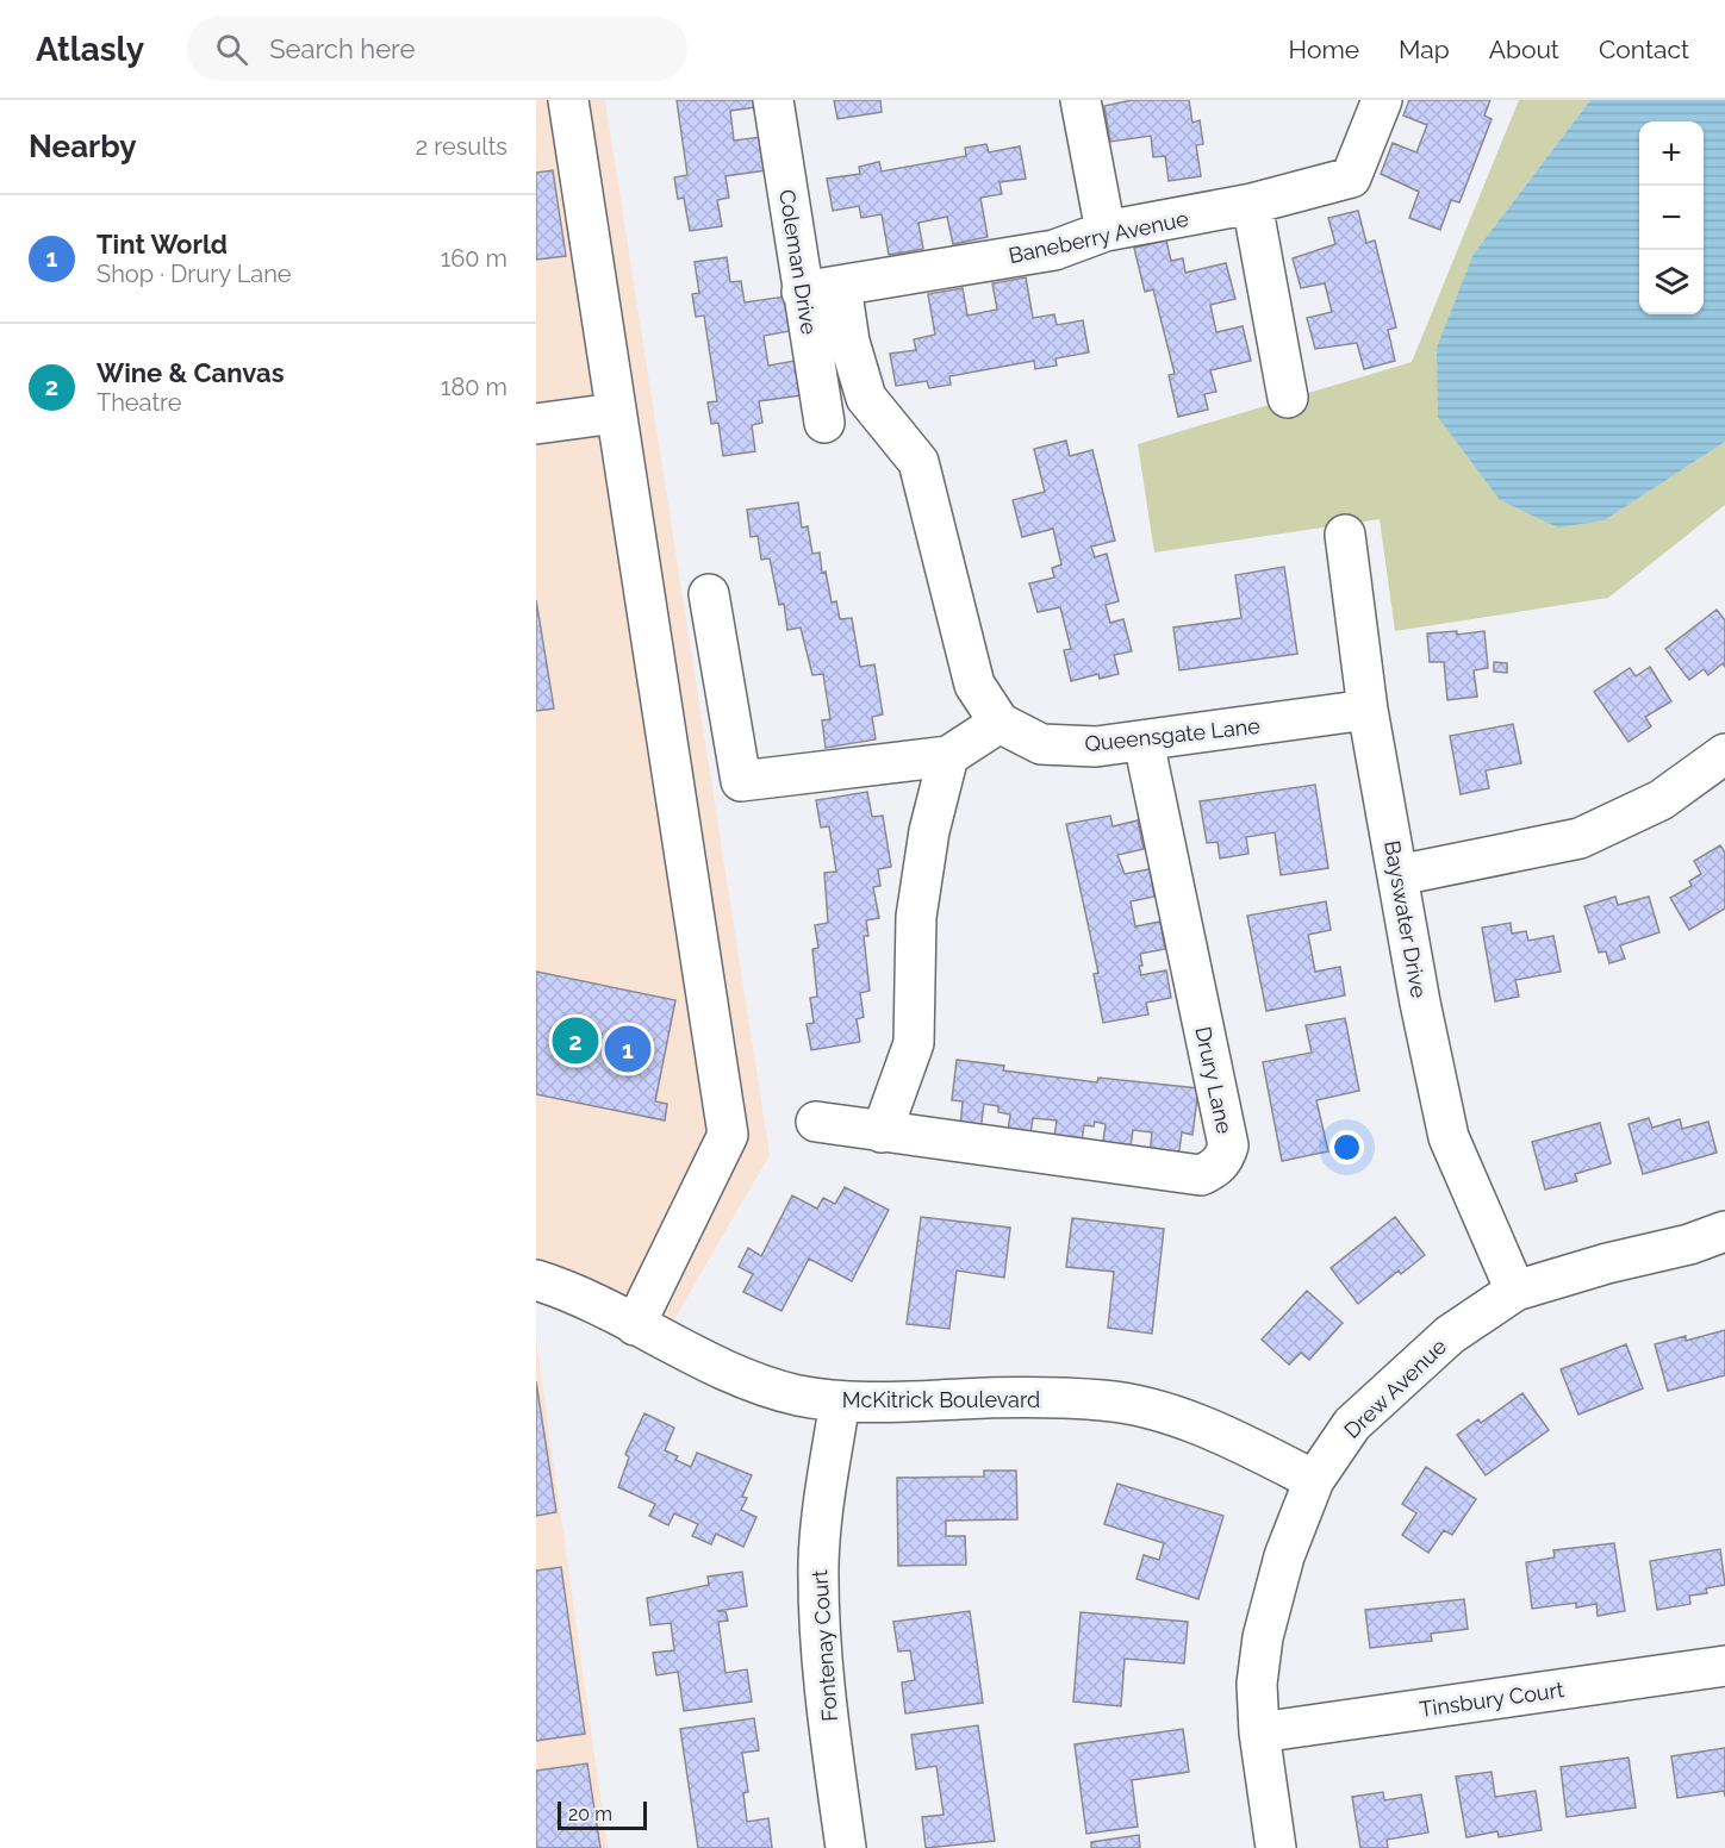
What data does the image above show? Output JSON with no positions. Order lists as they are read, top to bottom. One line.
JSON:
{"streets":{"street":["Baneberry Avenue","Coleman Drive","Queensgate Lane","Bayswater Drive","Drury Lane","Drew Avenue","McKitrick Boulevard","Fontenay Court","Tinsbury Court"]},"crossings":[["Baneberry Avenue","Coleman Drive"],["Baneberry Avenue","Queensgate Lane"],["Queensgate Lane","Bayswater Drive"],["Queensgate Lane","Drury Lane"],["Bayswater Drive","Drew Avenue"],["Drew Avenue","McKitrick Boulevard"],["Drew Avenue","Tinsbury Court"],["McKitrick Boulevard","Fontenay Court"]],"scale_bar":"20 m","page":{"header":"Atlasly","search":"Search here","nav":["Home","Map","About","Contact"],"heading":["Nearby","2 results"],"map_buttons":["+","−"],"list":[{"mark":"1","name":"Tint World","note":"Shop · Drury Lane","value":"160 m"},{"mark":"2","name":"Wine & Canvas","note":"Theatre","value":"180 m"}],"pins":["2","1"],"scale":"20 m"}}
